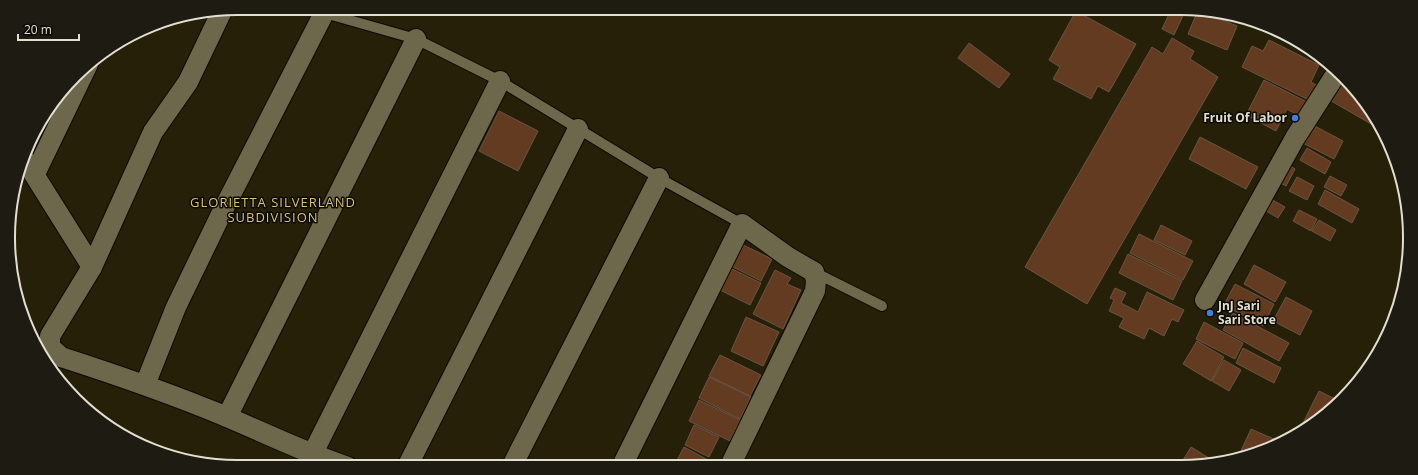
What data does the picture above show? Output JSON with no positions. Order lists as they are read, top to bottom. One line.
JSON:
{"districts":["GLORIETTA SILVERLAND SUBDIVISION"],"places":["Fruit Of Labor","JnJ Sari Sari Store"],"scale_bar":"20 m"}
